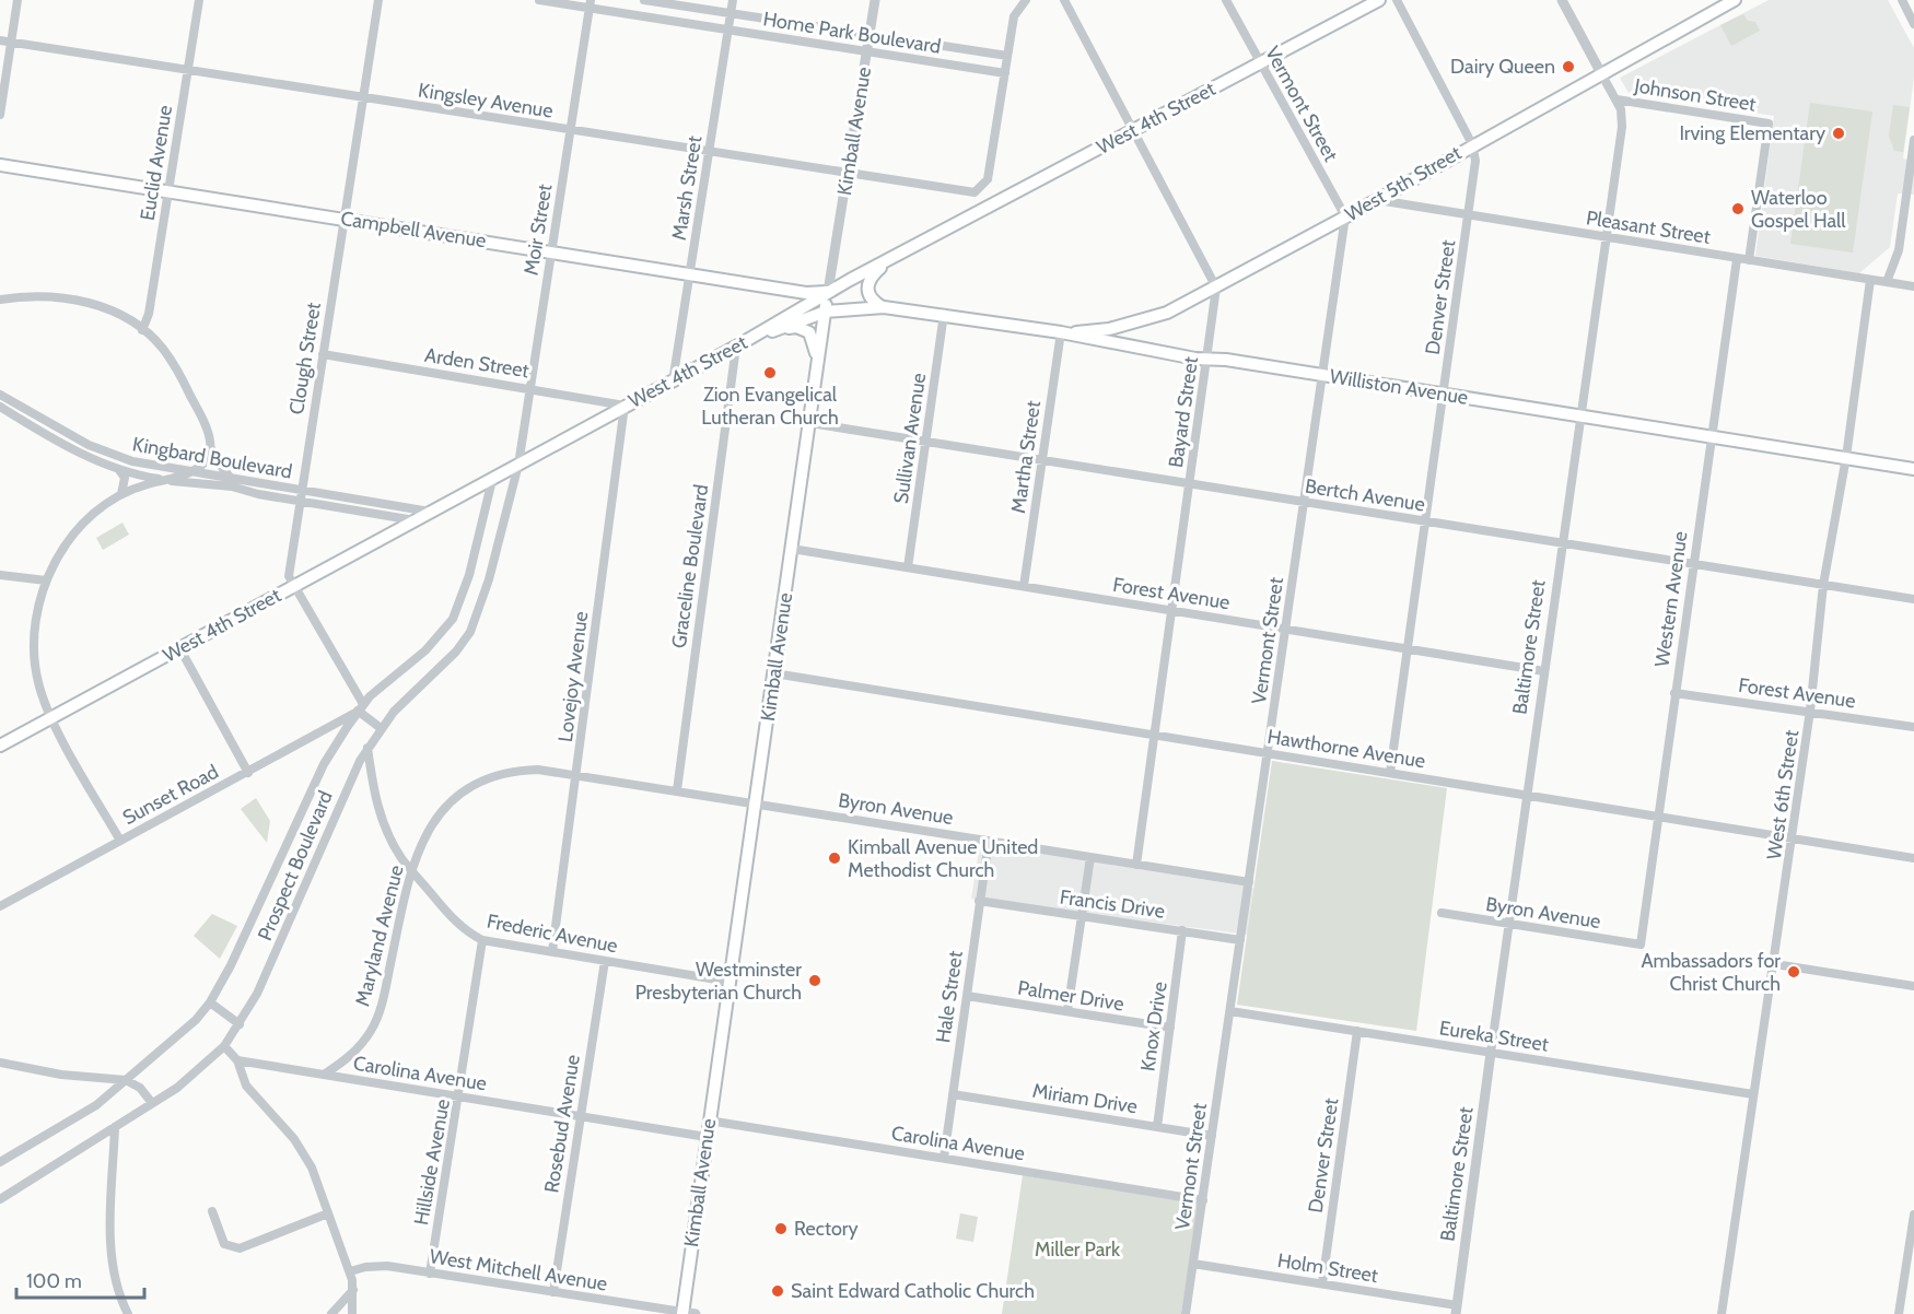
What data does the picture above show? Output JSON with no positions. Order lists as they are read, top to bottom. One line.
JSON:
{"streets":{"main road":["West 4th Street","Kimball Avenue","West 5th Street","Campbell Avenue","Williston Avenue"],"street":["Home Park Boulevard","Johnson Street","Kingsley Avenue","Vermont Street","Euclid Avenue","Marsh Street","Pleasant Street","Moir Street","Denver Street","Clough Street","Arden Street","Bayard Street","Sullivan Avenue","Martha Street","Kingbard Boulevard","Bertch Avenue","Graceline Boulevard","Forest Avenue","Western Avenue","Baltimore Street","Lovejoy Avenue","Hawthorne Avenue","Sunset Road","West 6th Street","Byron Avenue","Prospect Boulevard","Francis Drive","Frederic Avenue","Maryland Avenue","Palmer Drive","Hale Street","Knox Drive","Eureka Street","Carolina Avenue","Miriam Drive","Rosebud Avenue","Hillside Avenue","Holm Street","West Mitchell Avenue"]},"crossings":[["Home Park Boulevard","Kingsley Avenue"],["Home Park Boulevard","Kimball Avenue"],["Home Park Boulevard","Marsh Street"],["Home Park Boulevard","Moir Street"],["Johnson Street","Pleasant Street"],["Johnson Street","Baltimore Street"],["Kingsley Avenue","Kimball Avenue"],["Kingsley Avenue","Euclid Avenue"],["Kingsley Avenue","Marsh Street"],["Kingsley Avenue","Moir Street"],["Kingsley Avenue","Clough Street"],["Vermont Street","West 4th Street"],["Vermont Street","West 5th Street"],["Vermont Street","Williston Avenue"],["Vermont Street","Bertch Avenue"],["Vermont Street","Forest Avenue"],["Vermont Street","Hawthorne Avenue"],["Vermont Street","Byron Avenue"],["Vermont Street","Francis Drive"],["Vermont Street","Eureka Street"],["Vermont Street","Carolina Avenue"],["Vermont Street","Miriam Drive"],["Vermont Street","Holm Street"],["West 4th Street","Kimball Avenue"],["West 4th Street","Marsh Street"],["West 4th Street","Campbell Avenue"],["West 4th Street","Moir Street"],["West 4th Street","Clough Street"],["West 4th Street","Arden Street"],["West 4th Street","Williston Avenue"],["West 4th Street","Kingbard Boulevard"],["West 4th Street","Graceline Boulevard"],["West 4th Street","Lovejoy Avenue"],["West 4th Street","Prospect Boulevard"],["Kimball Avenue","Campbell Avenue"],["Kimball Avenue","Williston Avenue"],["Kimball Avenue","Bertch Avenue"],["Kimball Avenue","Forest Avenue"],["Kimball Avenue","Hawthorne Avenue"],["Kimball Avenue","Byron Avenue"],["Kimball Avenue","Frederic Avenue"],["Kimball Avenue","Carolina Avenue"],["Kimball Avenue","West Mitchell Avenue"],["Euclid Avenue","Campbell Avenue"],["West 5th Street","Pleasant Street"],["West 5th Street","Denver Street"],["West 5th Street","Williston Avenue"],["West 5th Street","Bayard Street"],["West 5th Street","Martha Street"],["West 5th Street","Baltimore Street"],["Marsh Street","Campbell Avenue"],["Pleasant Street","Denver Street"],["Pleasant Street","Western Avenue"],["Pleasant Street","Baltimore Street"],["Pleasant Street","West 6th Street"],["Campbell Avenue","Moir Street"],["Campbell Avenue","Clough Street"],["Moir Street","Arden Street"],["Moir Street","Prospect Boulevard"],["Denver Street","Williston Avenue"],["Denver Street","Bertch Avenue"],["Denver Street","Forest Avenue"],["Denver Street","Hawthorne Avenue"],["Denver Street","Eureka Street"],["Denver Street","Holm Street"],["Clough Street","Arden Street"],["Clough Street","Kingbard Boulevard"],["Clough Street","Sunset Road"],["Clough Street","Prospect Boulevard"],["Arden Street","Lovejoy Avenue"],["Williston Avenue","Bayard Street"],["Williston Avenue","Sullivan Avenue"],["Williston Avenue","Martha Street"],["Williston Avenue","Graceline Boulevard"],["Williston Avenue","Western Avenue"],["Williston Avenue","Baltimore Street"],["Williston Avenue","West 6th Street"],["Bayard Street","Bertch Avenue"],["Bayard Street","Forest Avenue"],["Bayard Street","Hawthorne Avenue"],["Bayard Street","Byron Avenue"],["Sullivan Avenue","Bertch Avenue"],["Sullivan Avenue","Forest Avenue"],["Martha Street","Bertch Avenue"],["Martha Street","Forest Avenue"],["Bertch Avenue","Western Avenue"],["Bertch Avenue","Baltimore Street"],["Bertch Avenue","West 6th Street"],["Graceline Boulevard","Byron Avenue"],["Forest Avenue","Western Avenue"],["Forest Avenue","Baltimore Street"],["Forest Avenue","West 6th Street"],["Western Avenue","Hawthorne Avenue"],["Western Avenue","Byron Avenue"],["Baltimore Street","Hawthorne Avenue"],["Baltimore Street","Byron Avenue"],["Baltimore Street","Eureka Street"],["Baltimore Street","Holm Street"],["Lovejoy Avenue","Byron Avenue"],["Lovejoy Avenue","Frederic Avenue"],["Hawthorne Avenue","West 6th Street"],["Sunset Road","Prospect Boulevard"],["West 6th Street","Eureka Street"],["Byron Avenue","Maryland Avenue"],["Byron Avenue","Hale Street"],["Prospect Boulevard","Frederic Avenue"],["Francis Drive","Hale Street"],["Francis Drive","Knox Drive"],["Frederic Avenue","Maryland Avenue"],["Frederic Avenue","Rosebud Avenue"],["Frederic Avenue","Hillside Avenue"],["Maryland Avenue","Carolina Avenue"],["Palmer Drive","Hale Street"],["Palmer Drive","Knox Drive"],["Hale Street","Carolina Avenue"],["Hale Street","Miriam Drive"],["Knox Drive","Miriam Drive"],["Carolina Avenue","Rosebud Avenue"],["Carolina Avenue","Hillside Avenue"],["Rosebud Avenue","West Mitchell Avenue"],["Hillside Avenue","West Mitchell Avenue"]],"parks":["Miller Park"],"places":["Dairy Queen","Irving Elementary","Waterloo Gospel Hall","Zion Evangelical Lutheran Church","Kimball Avenue United Methodist Church","Ambassadors for Christ Church","Westminster Presbyterian Church","Rectory","Saint Edward Catholic Church"],"scale_bar":"100 m"}
